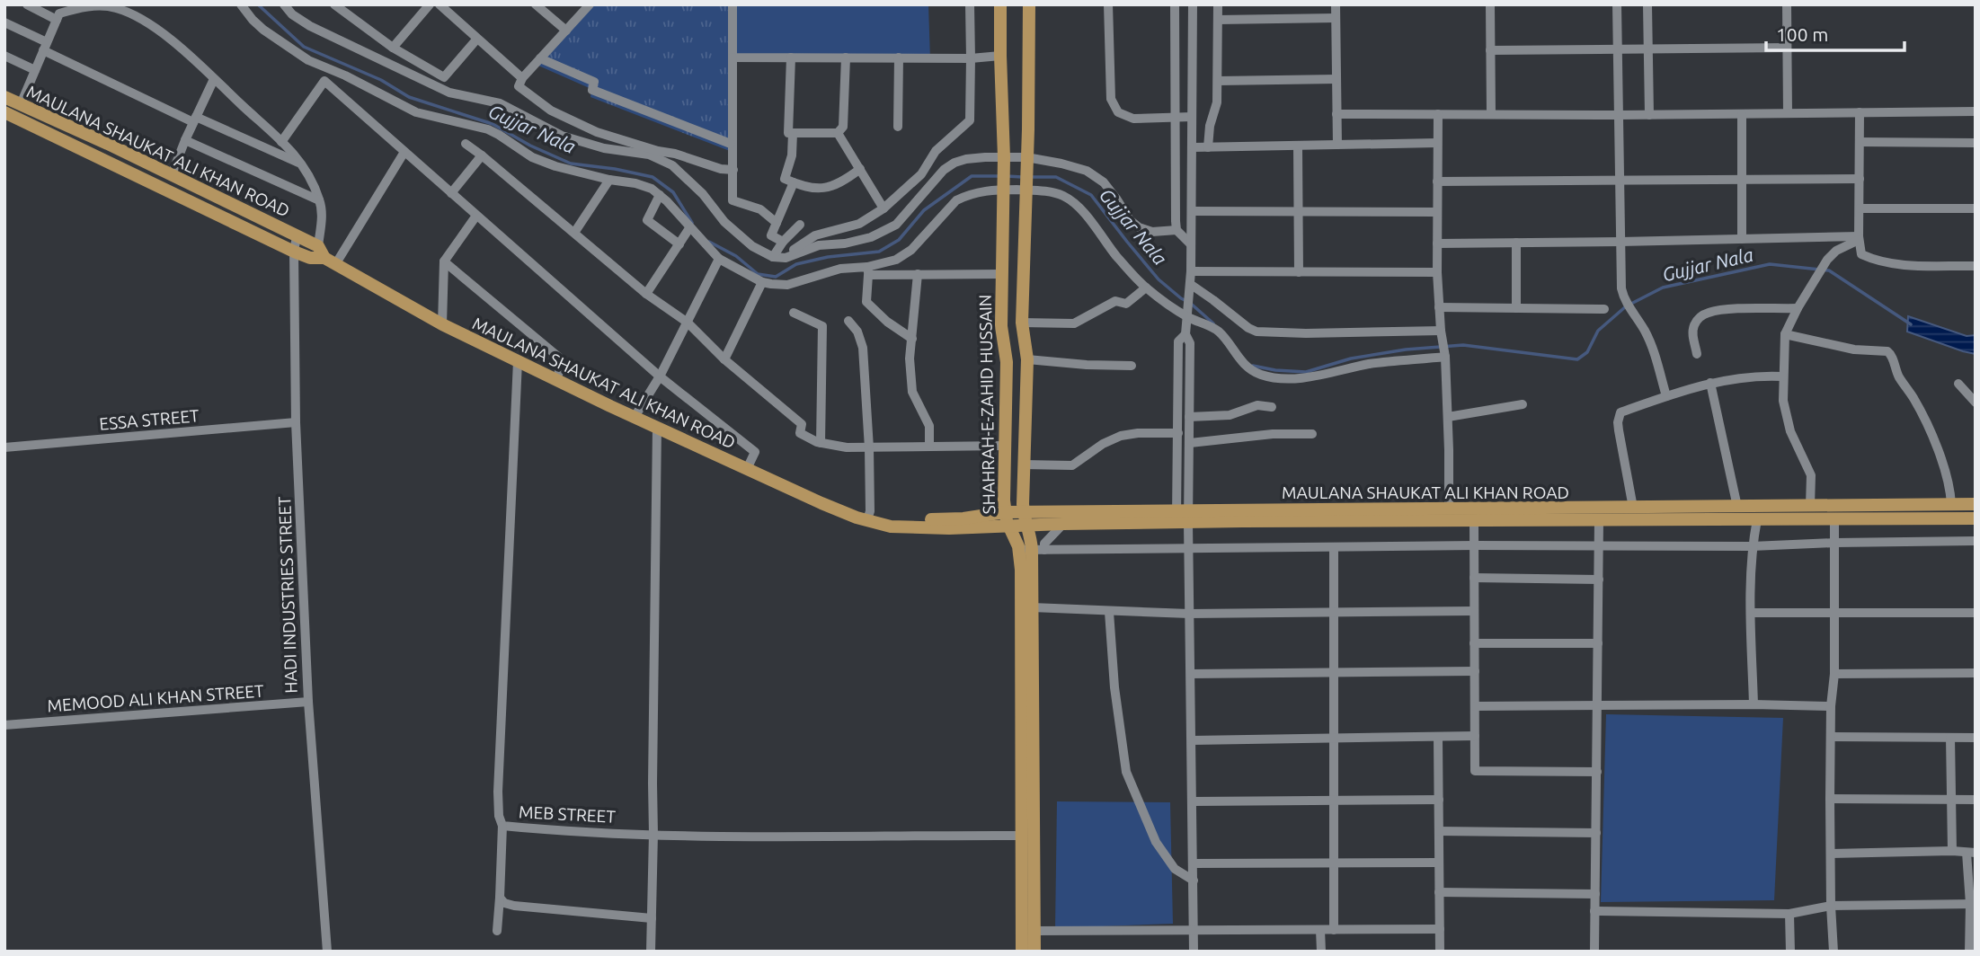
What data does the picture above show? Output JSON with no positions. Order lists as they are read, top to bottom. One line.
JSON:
{"streets":{"main road":["MAULANA SHAUKAT ALI KHAN ROAD","SHAHRAH-E-ZAHID HUSSAIN"],"street":["ESSA STREET","HADI INDUSTRIES STREET","MEMOOD ALI KHAN STREET","MEB STREET"]},"crossings":[["MAULANA SHAUKAT ALI KHAN ROAD","SHAHRAH-E-ZAHID HUSSAIN"],["MAULANA SHAUKAT ALI KHAN ROAD","HADI INDUSTRIES STREET"],["MAULANA SHAUKAT ALI KHAN ROAD","MEB STREET"],["SHAHRAH-E-ZAHID HUSSAIN","MEB STREET"],["ESSA STREET","HADI INDUSTRIES STREET"],["HADI INDUSTRIES STREET","MEMOOD ALI KHAN STREET"]],"water":["Gujjar Nala"],"scale_bar":"100 m"}
